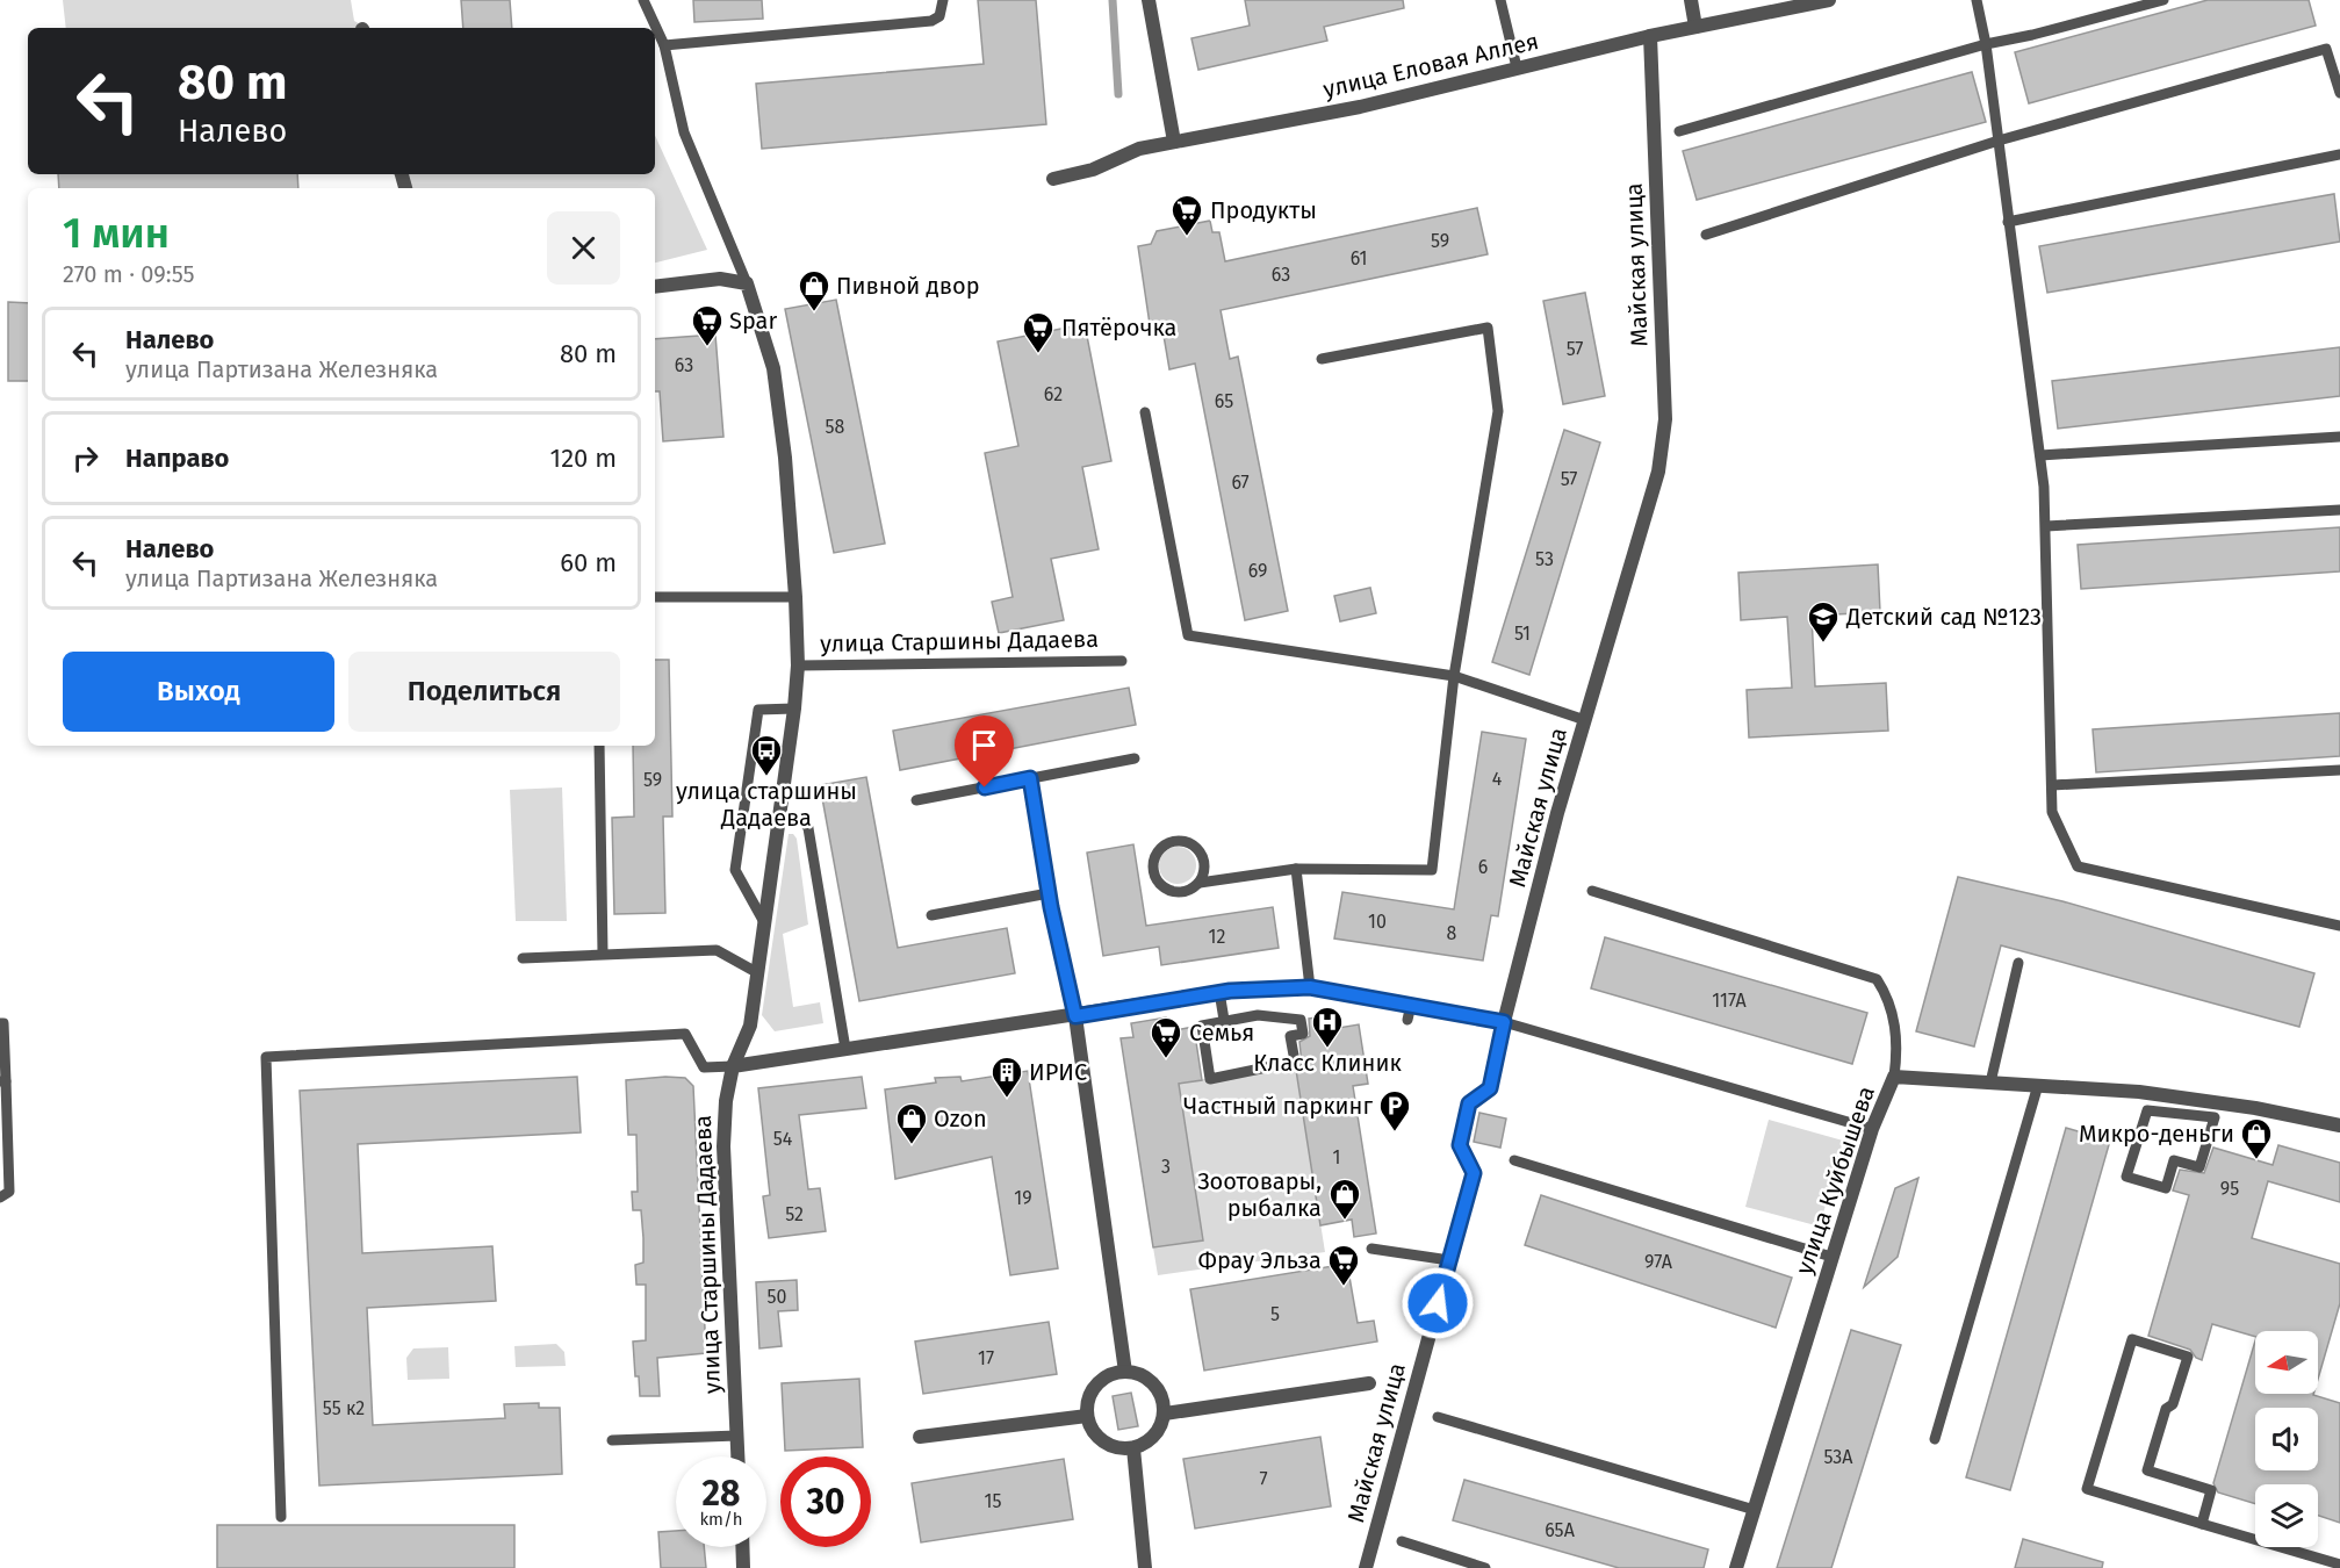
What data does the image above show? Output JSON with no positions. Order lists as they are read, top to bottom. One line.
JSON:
{"streets":{"street":["улица Еловая Аллея","Майская улица","улица Старшины Дадаева","улица Куйбышева"]},"crossings":[["улица Еловая Аллея","Майская улица"]],"places":{"supermarket":["Продукты","Spar","Пятёрочка","Семья","Фрау Эльза"],"shop":["Пивной двор","Ozon","Микро-деньги","Зоотовары, рыбалка"],"school or university":["Детский сад №123"],"bus stop":["улица старшины Дадаева"],"hospital":["Класс Клиник"],"building":["ИРИС"],"parking":["Частный паркинг"]},"house_numbers":["59","61","63","57","63","62","65","58","57","67","53","69","51","4","59","6","10","8","12","117А","54","1","3","95","19","52","97А","50","5","17","55 к2","53А","7","15","65А"],"north":"left","page":{"turn":["80 m","Налево"],"heading":["1 мин","270 m · 09:55"],"list":[{"name":"Налево","note":"улица Партизана Железняка","value":"80 m"},{"name":"Направо","value":"120 m"},{"name":"Налево","note":"улица Партизана Железняка","value":"60 m"}],"buttons":["Выход","Поделиться"],"speed":"28 km/h","limit":"30"}}
